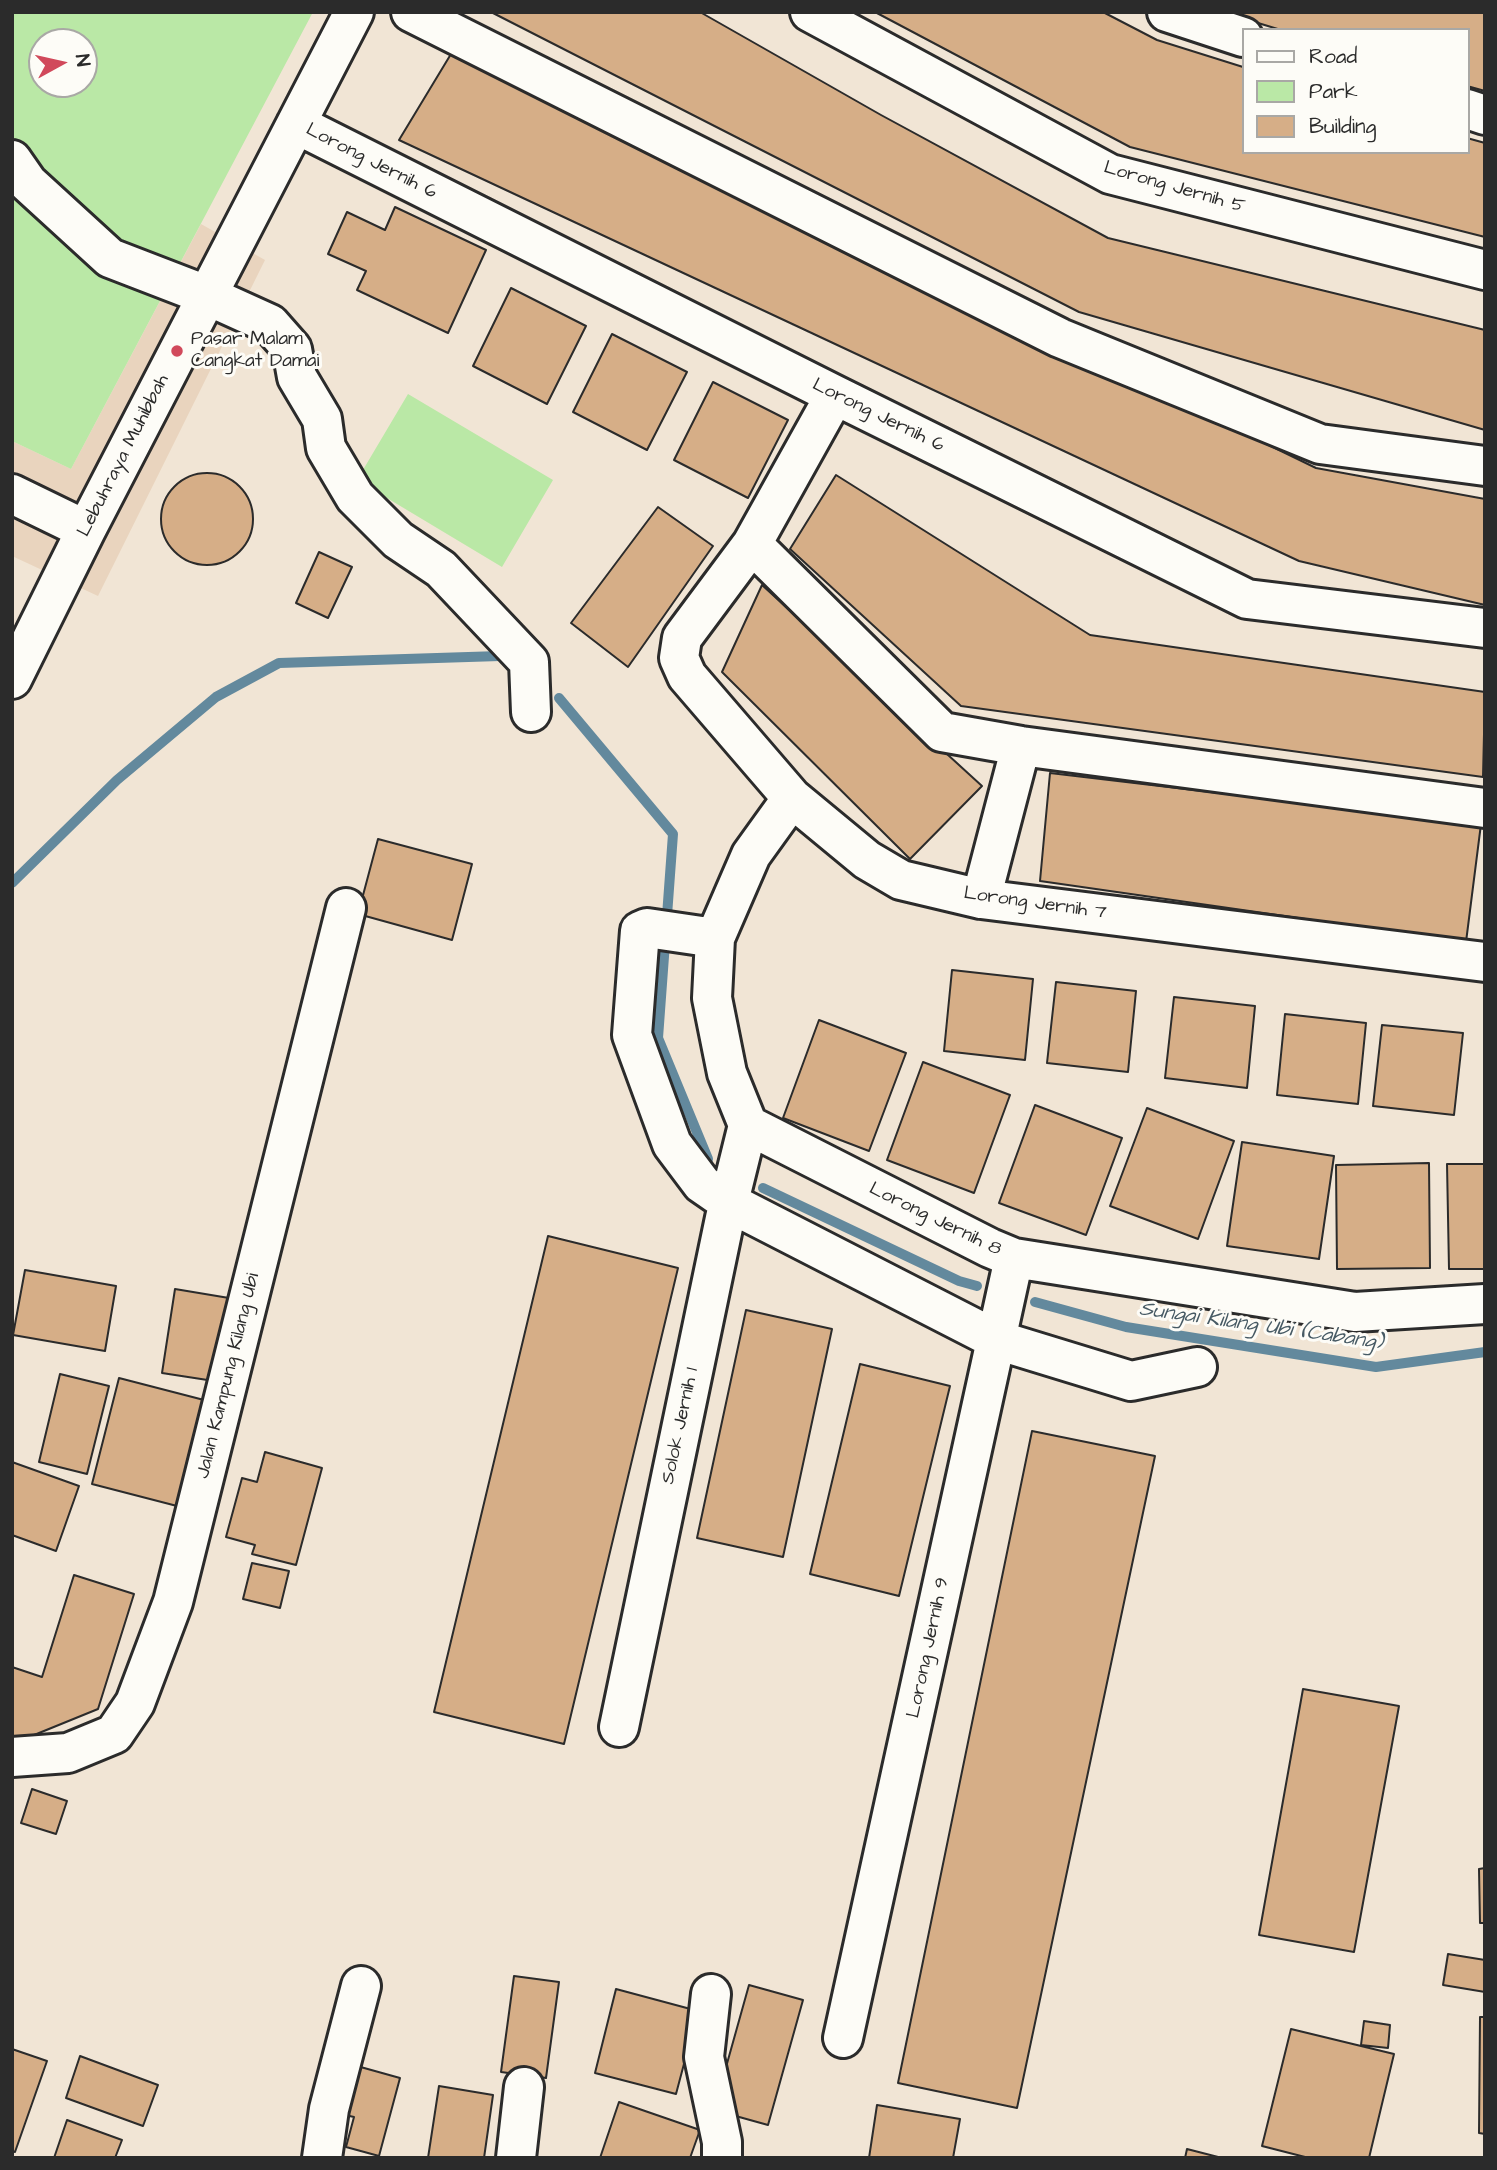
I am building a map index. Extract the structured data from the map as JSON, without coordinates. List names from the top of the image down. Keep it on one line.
{"streets":{"street":["Lorong Jernih 6","Lorong Jernih 5","Lebuhraya Muhibbah","Lorong Jernih 7","Lorong Jernih 8","Jalan Kampung Kilang Ubi","Solok Jernih 1","Lorong Jernih 9"]},"crossings":[["Lorong Jernih 6","Lebuhraya Muhibbah"],["Lorong Jernih 8","Solok Jernih 1"],["Lorong Jernih 8","Lorong Jernih 9"]],"water":["Sungai Kilang Ubi (Cabang)"],"places":["Pasar Malam Cangkat Damai"],"legend":["Road","Park","Building"],"north":"right"}
